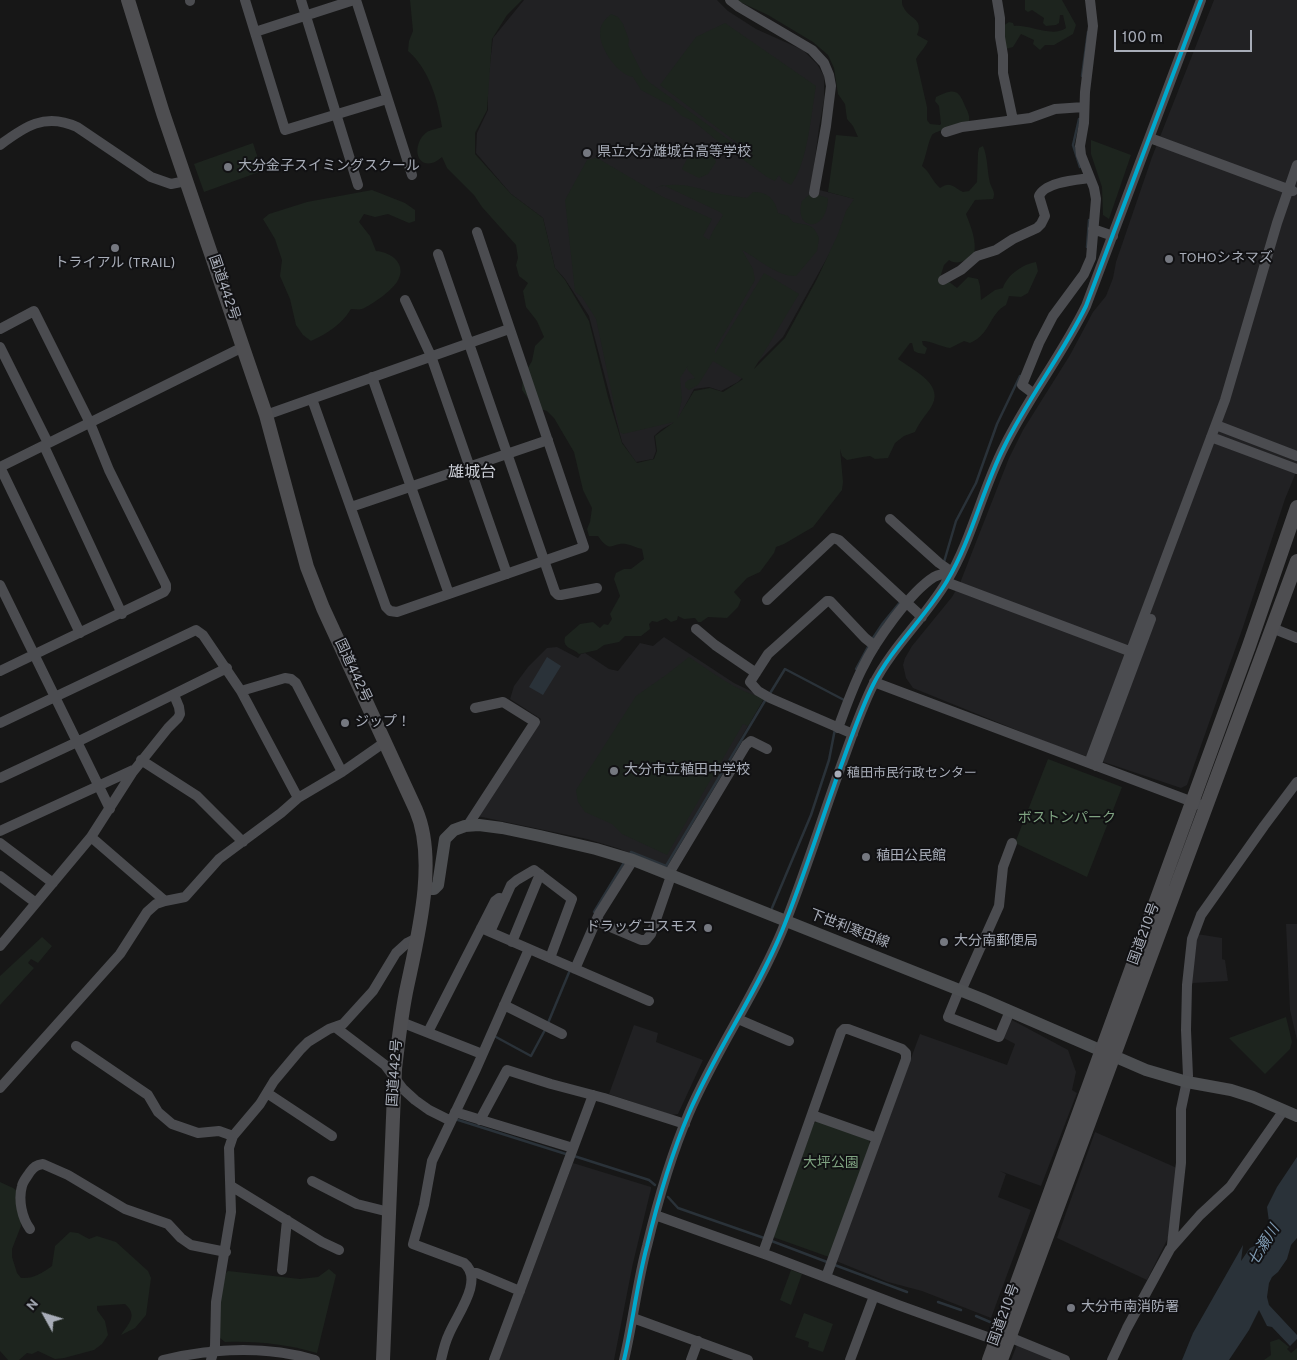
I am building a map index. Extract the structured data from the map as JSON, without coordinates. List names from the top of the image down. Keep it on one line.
{"streets":{"highway":["国道442号","国道210号"],"main road":["下世利寒田線"]},"crossings":[["下世利寒田線","国道210号"]],"districts":["雄城台"],"water":["七瀬川"],"parks":["ボストンパーク","大坪公園"],"places":["県立大分雄城台高等学校","大分金子スイミングスクール","トライアル (TRAIL)","TOHOシネマズ","ジップ！","大分市立稙田中学校","稙田市民行政センター","稙田公民館","ドラッグコスモス","大分南郵便局","大分市南消防署"],"scale_bar":"100 m","north":"top left"}
